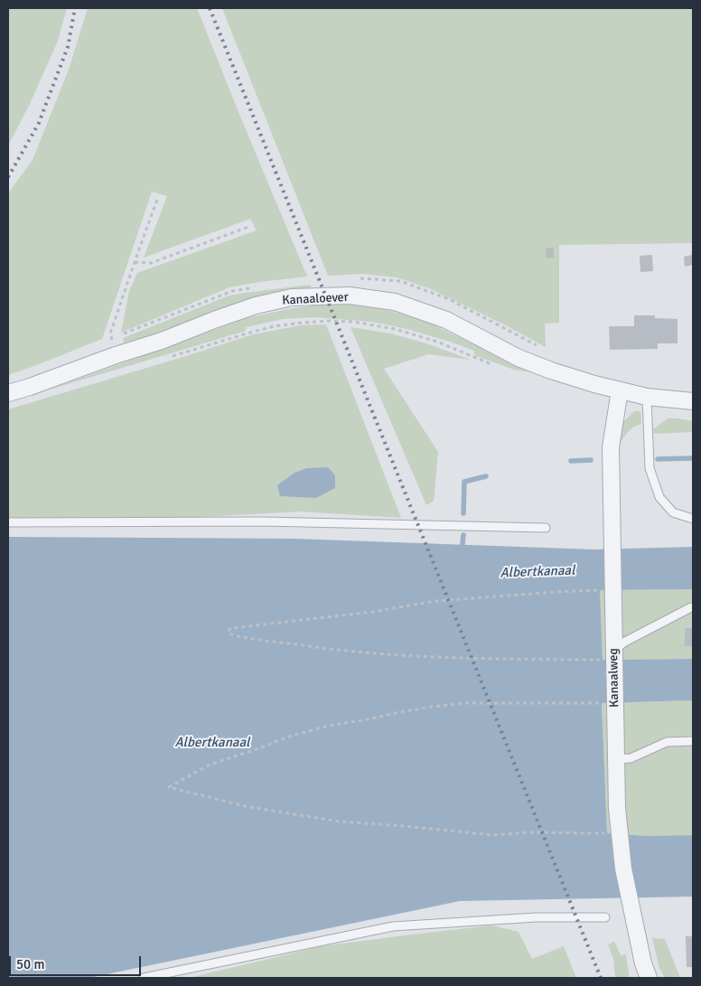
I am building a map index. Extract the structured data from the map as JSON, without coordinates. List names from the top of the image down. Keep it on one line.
{"streets":{"street":["Kanaaloever","Kanaalweg"]},"crossings":[["Kanaaloever","Kanaalweg"]],"water":["Albertkanaal"],"scale_bar":"50 m"}
